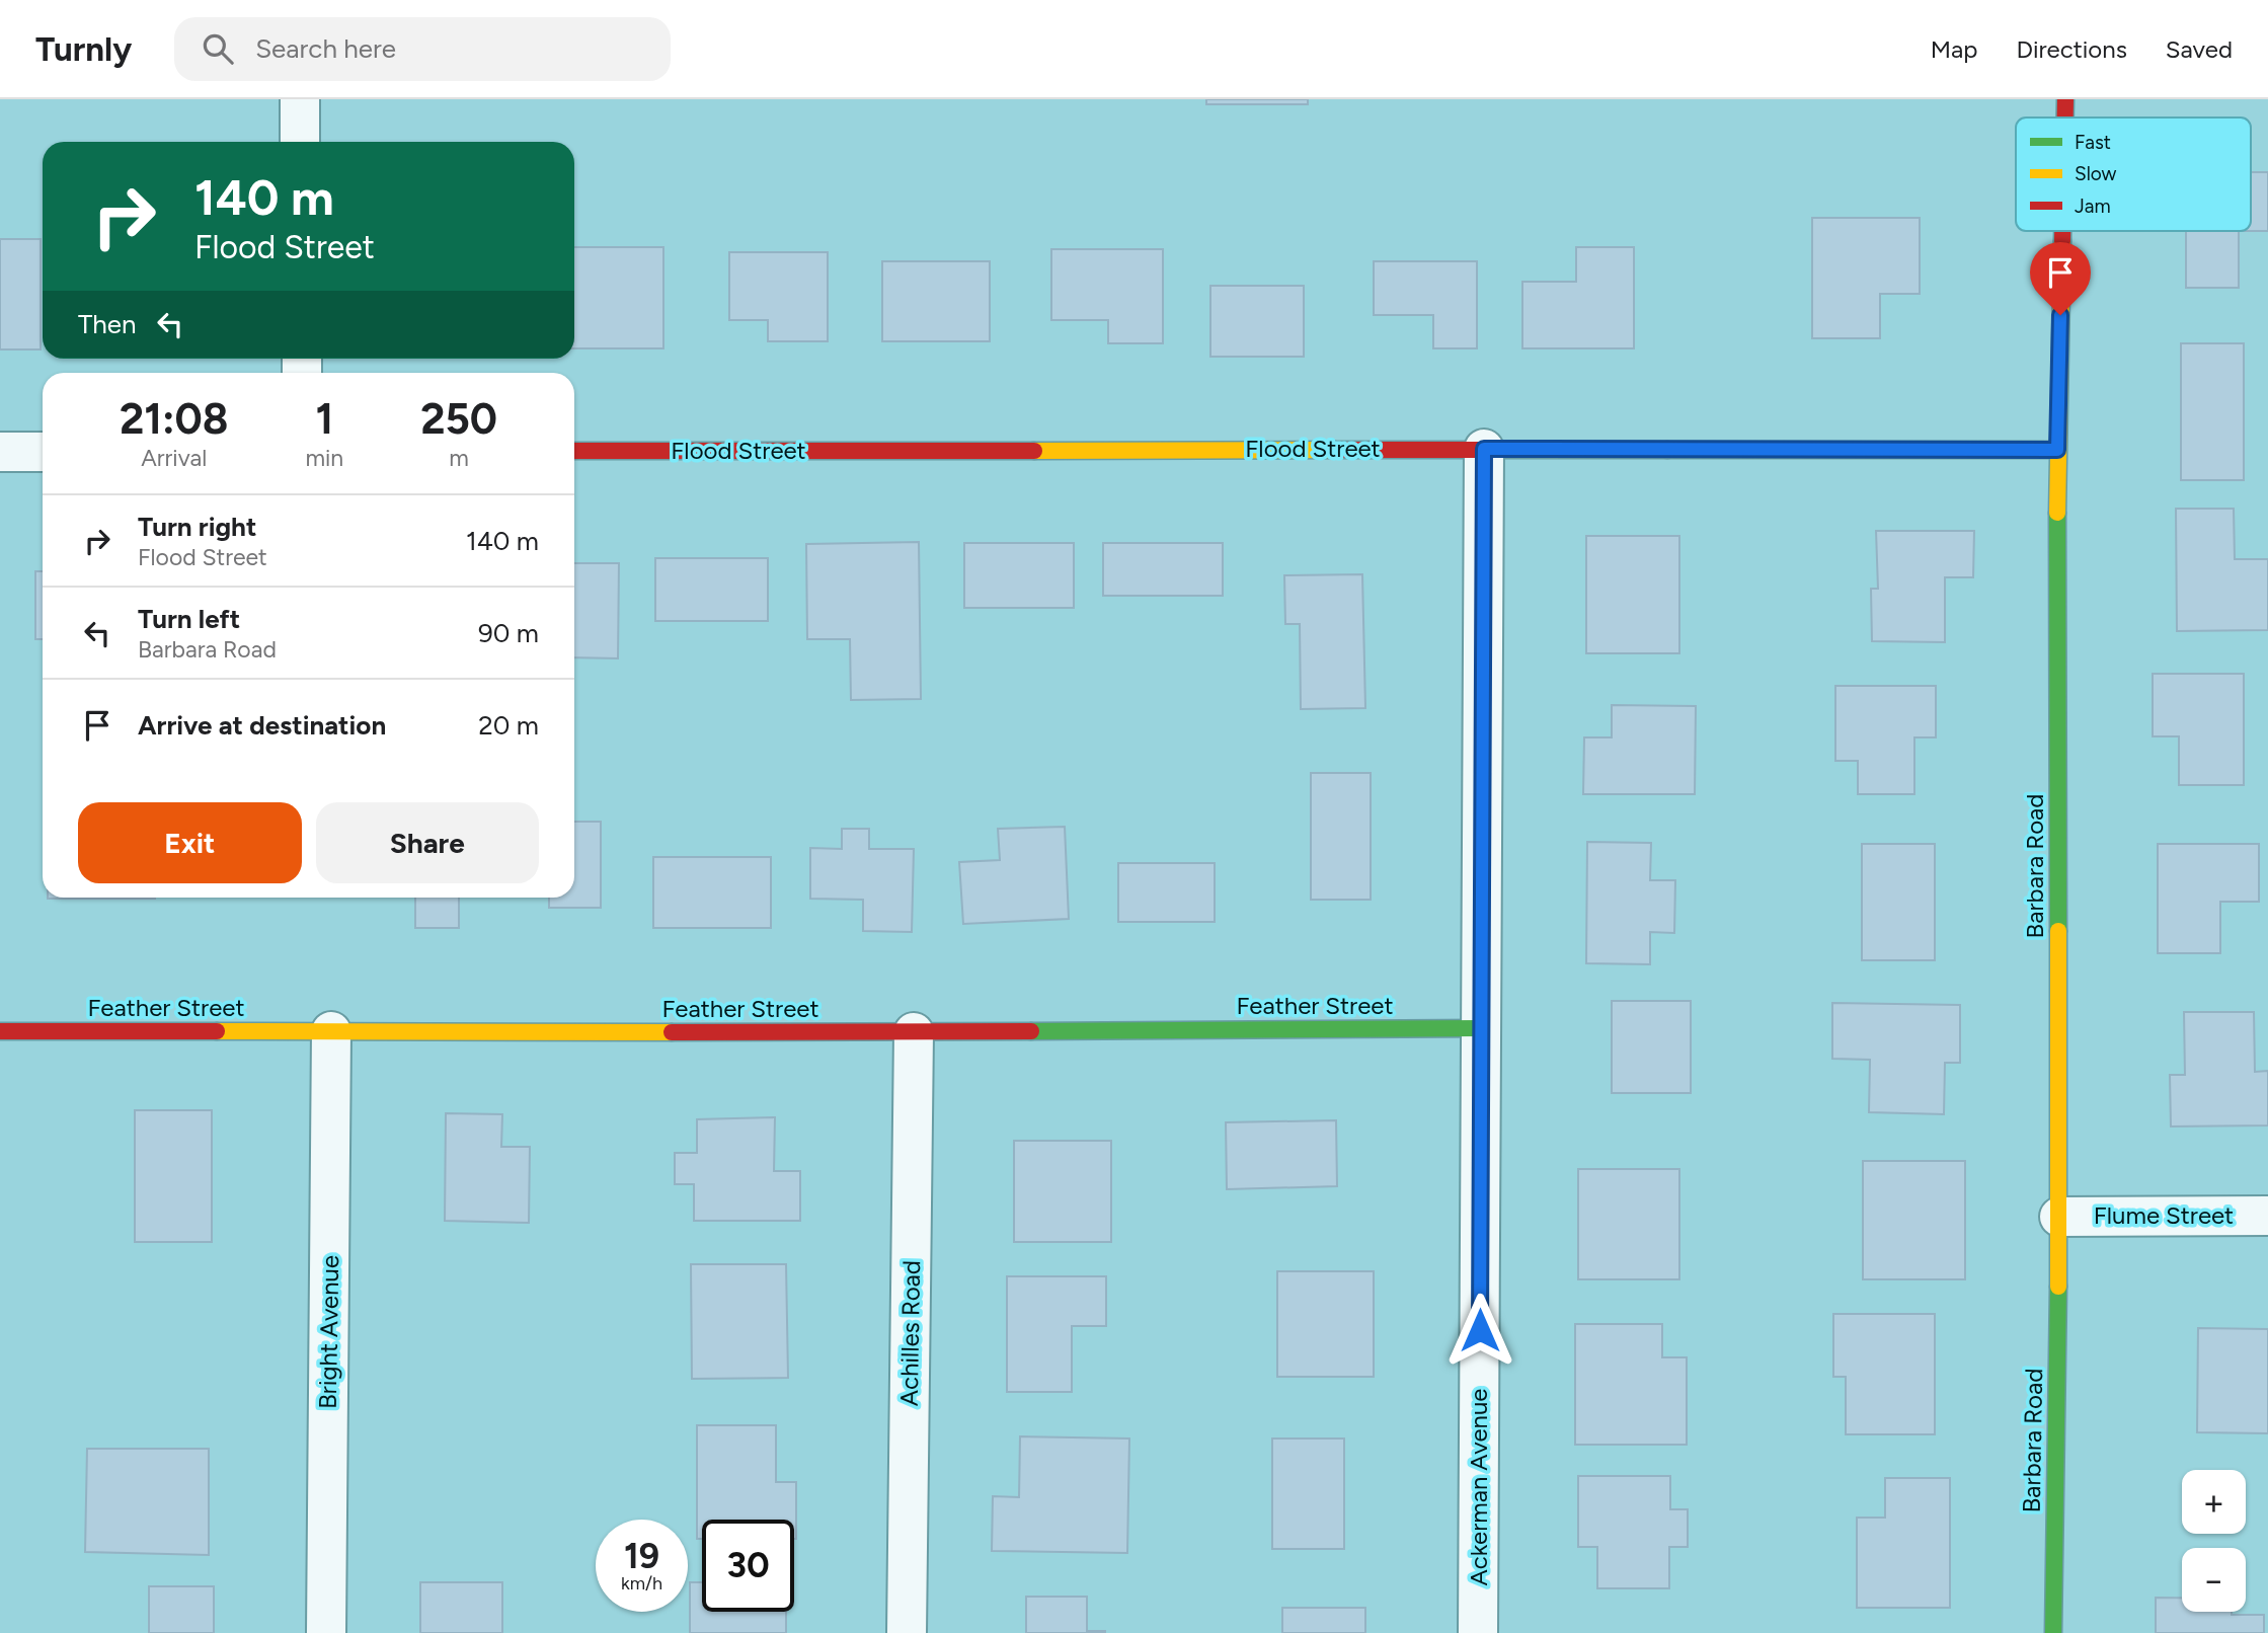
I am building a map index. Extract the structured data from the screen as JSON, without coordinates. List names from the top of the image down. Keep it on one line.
{"streets":{"street":["Flood Street","Barbara Road","Feather Street","Flume Street","Bright Avenue","Achilles Road","Ackerman Avenue"]},"crossings":[["Flood Street","Barbara Road"],["Flood Street","Ackerman Avenue"],["Barbara Road","Flume Street"],["Feather Street","Bright Avenue"],["Feather Street","Achilles Road"],["Feather Street","Ackerman Avenue"]],"legend":["Fast","Slow","Jam"],"page":{"header":"Turnly","search":"Search here","nav":["Map","Directions","Saved"],"turn":["140 m","Flood Street"],"then":"Then","eta":["21:08","Arrival","1","min","250","m"],"list":[{"name":"Turn right","note":"Flood Street","value":"140 m"},{"name":"Turn left","note":"Barbara Road","value":"90 m"},{"name":"Arrive at destination","value":"20 m"}],"buttons":["Exit","Share"],"map_buttons":["+","−"],"speed":"19 km/h","limit":"30"}}
